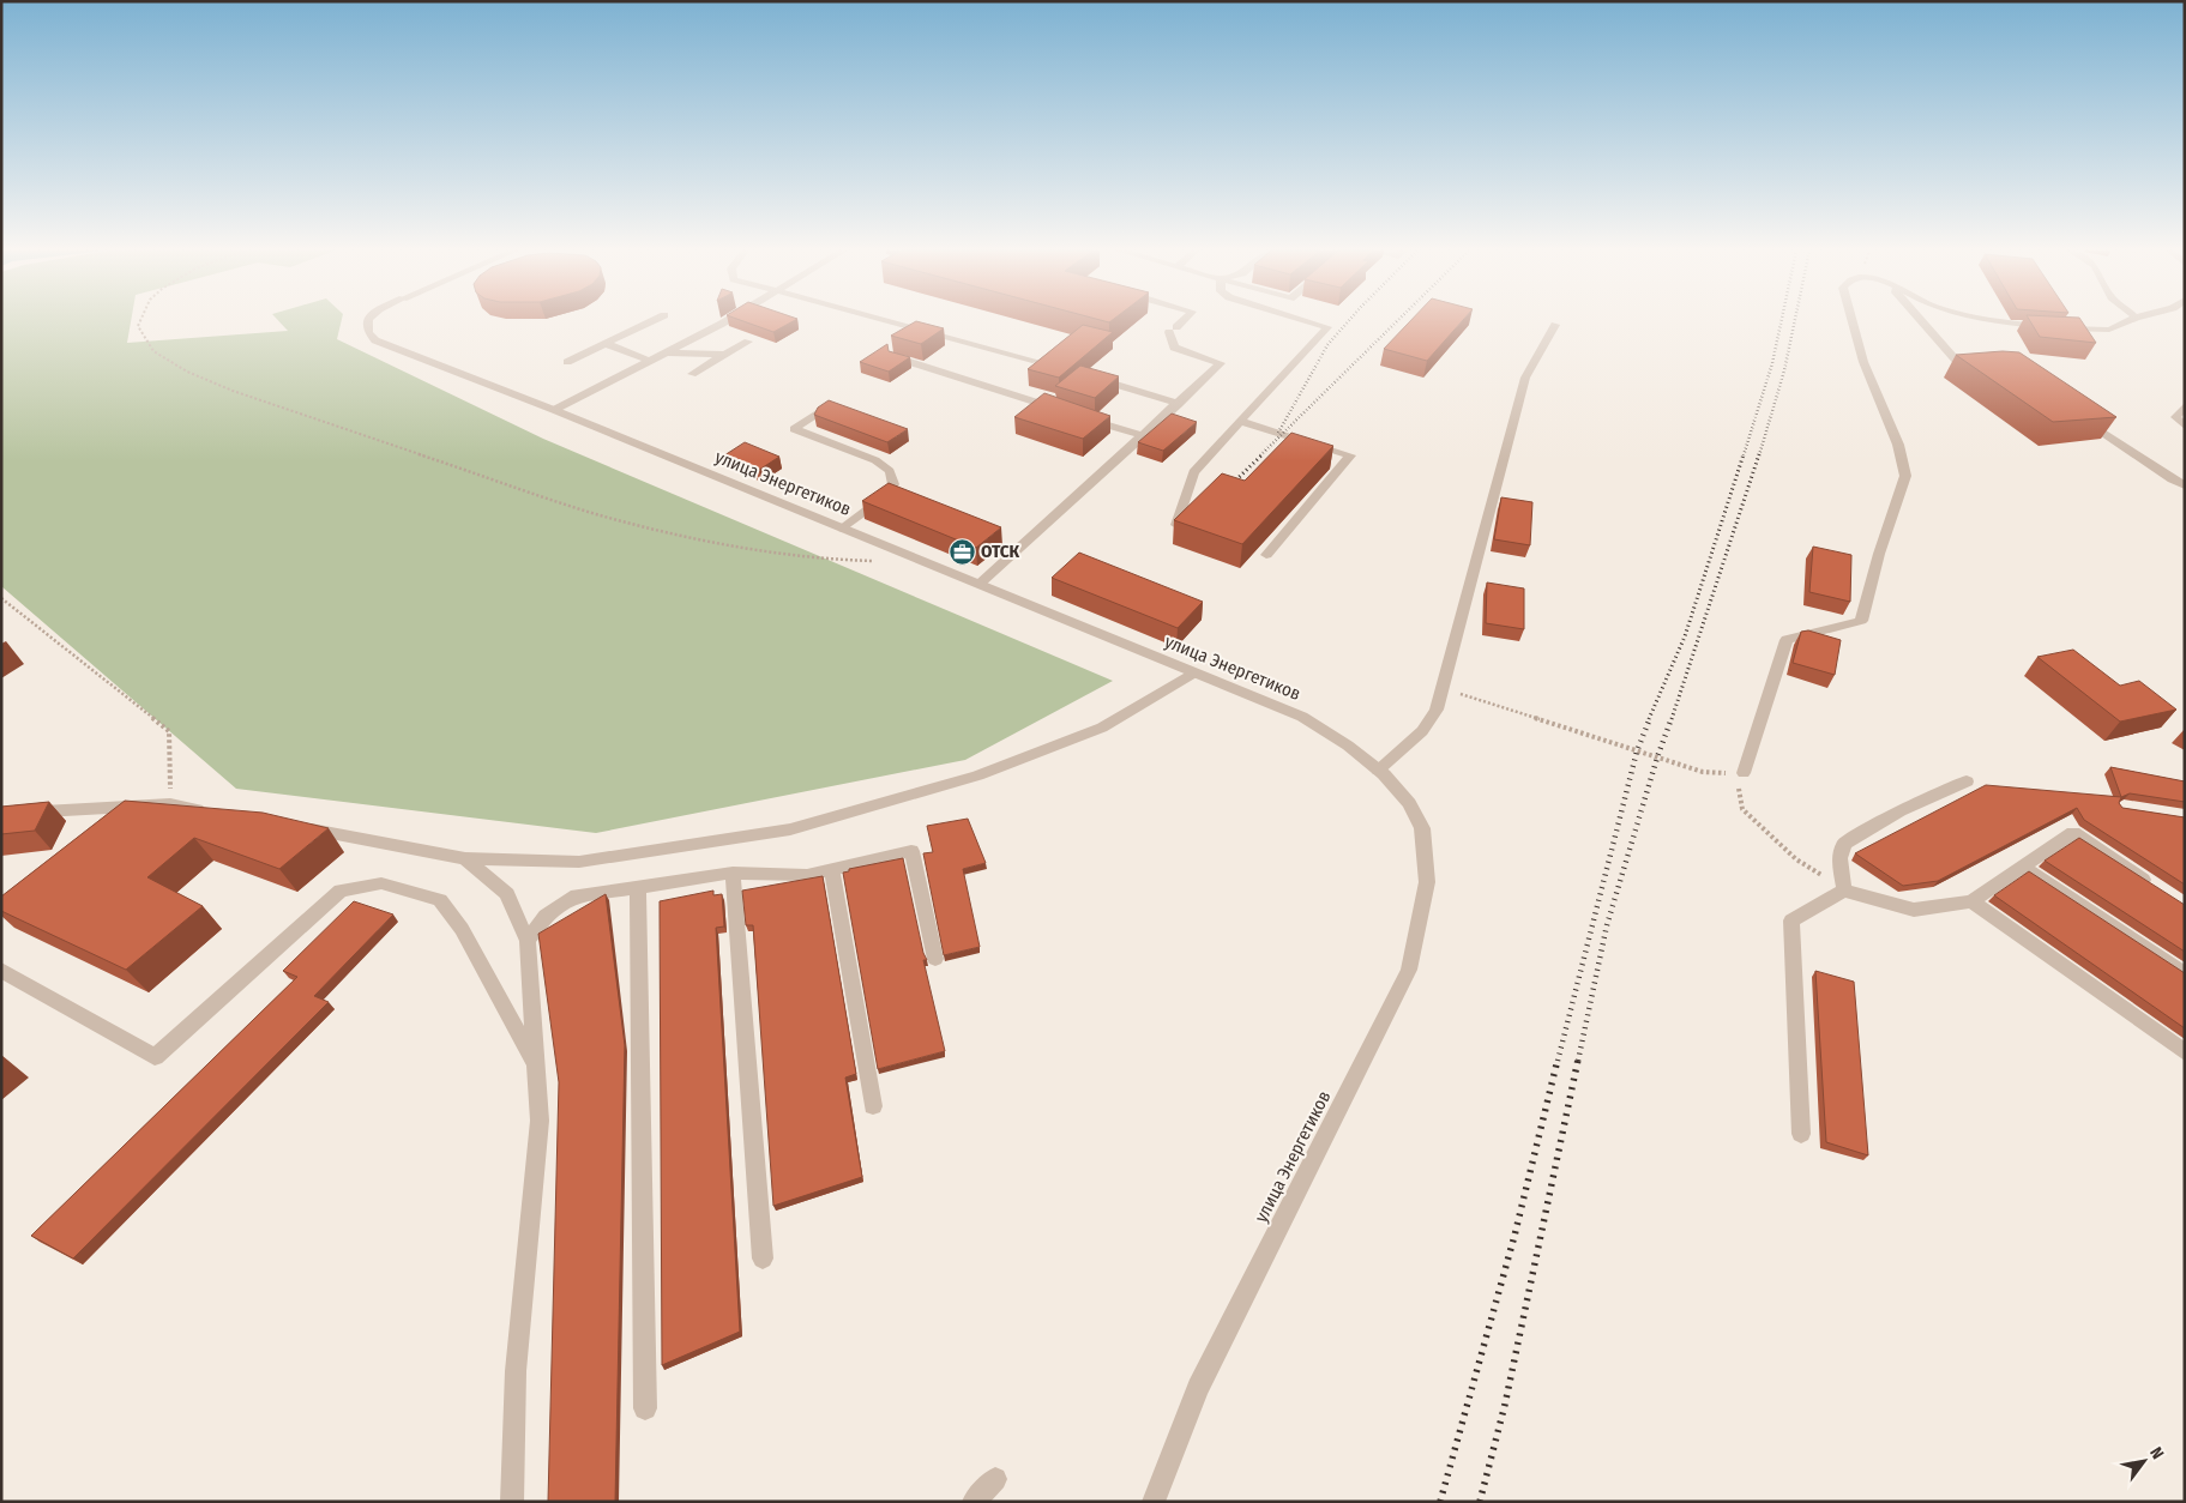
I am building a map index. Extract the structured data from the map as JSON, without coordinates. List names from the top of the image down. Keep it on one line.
{"streets":{"street":["улица Энергетиков"]},"places":{"office":["ОТСК"]},"north":"top right"}
